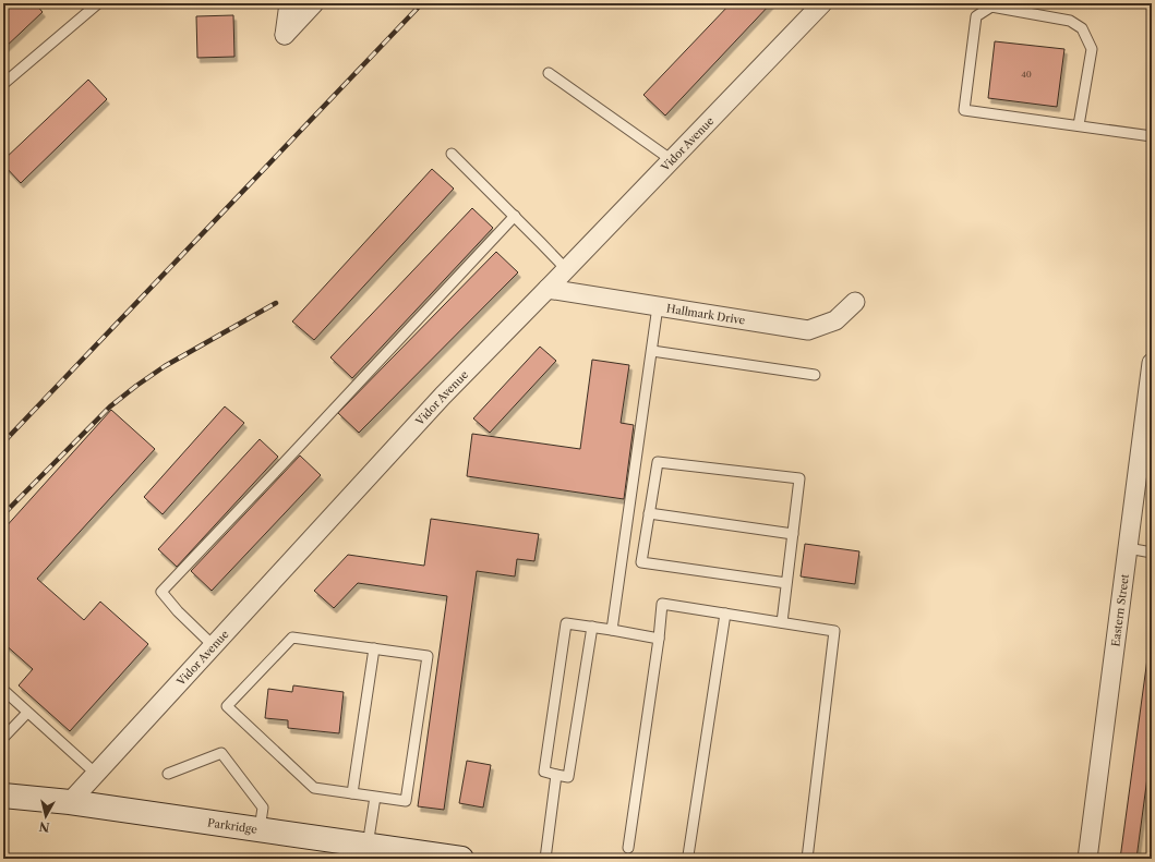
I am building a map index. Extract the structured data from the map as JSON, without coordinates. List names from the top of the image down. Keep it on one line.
{"streets":{"street":["Vidor Avenue","Hallmark Drive","Eastern Street","Parkridge"]},"crossings":[["Vidor Avenue","Hallmark Drive"],["Vidor Avenue","Parkridge"]],"house_numbers":["40"],"north":"bottom"}
